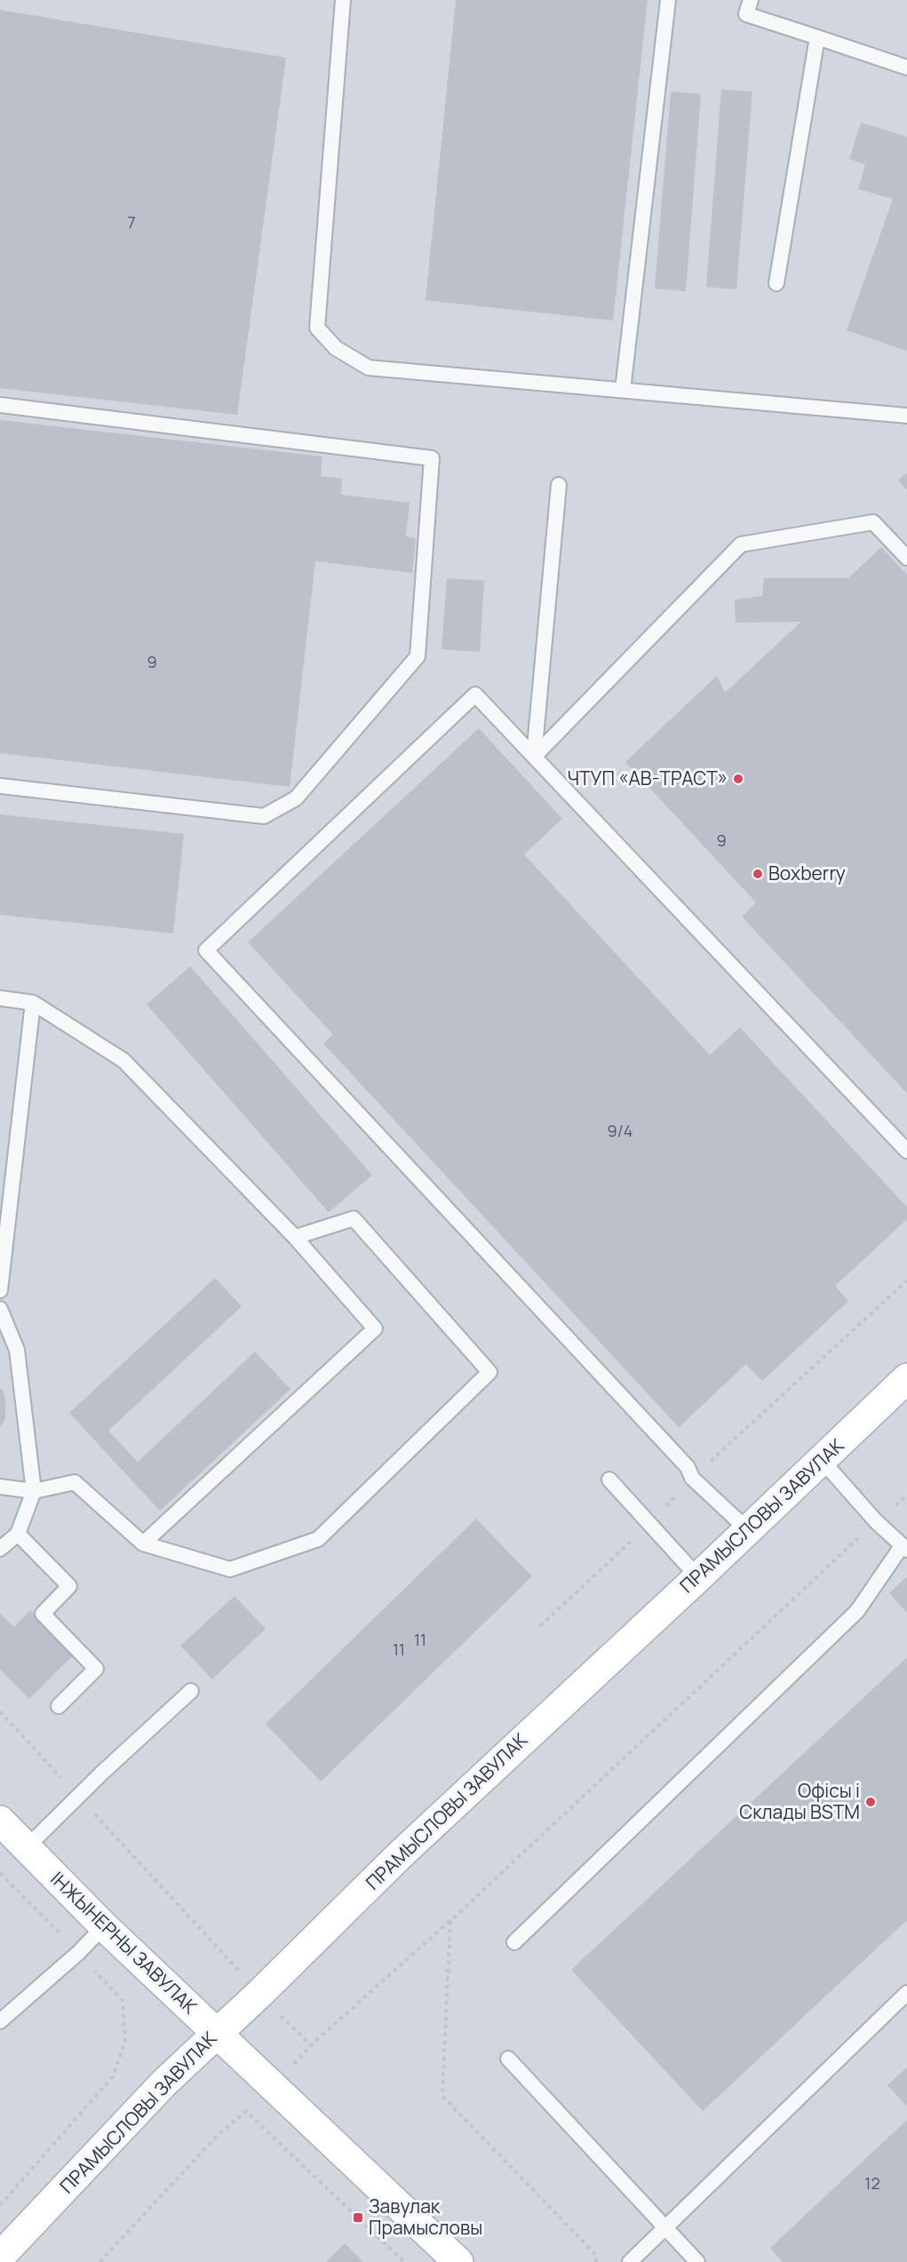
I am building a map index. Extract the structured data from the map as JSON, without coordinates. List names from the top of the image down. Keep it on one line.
{"streets":{"street":["ПРАМЫСЛОВЫ ЗАВУЛАК","ІНЖЫНЕРНЫ ЗАВУЛАК"]},"crossings":[["ПРАМЫСЛОВЫ ЗАВУЛАК","ІНЖЫНЕРНЫ ЗАВУЛАК"]],"places":{"other":["ЧТУП «АВ-ТРАСТ»","Boxberry","Офісы і Склады BSTM"],"transit":["Завулак Прамысловы"]},"house_numbers":["7","9","9","9/4","11","11","12"]}
